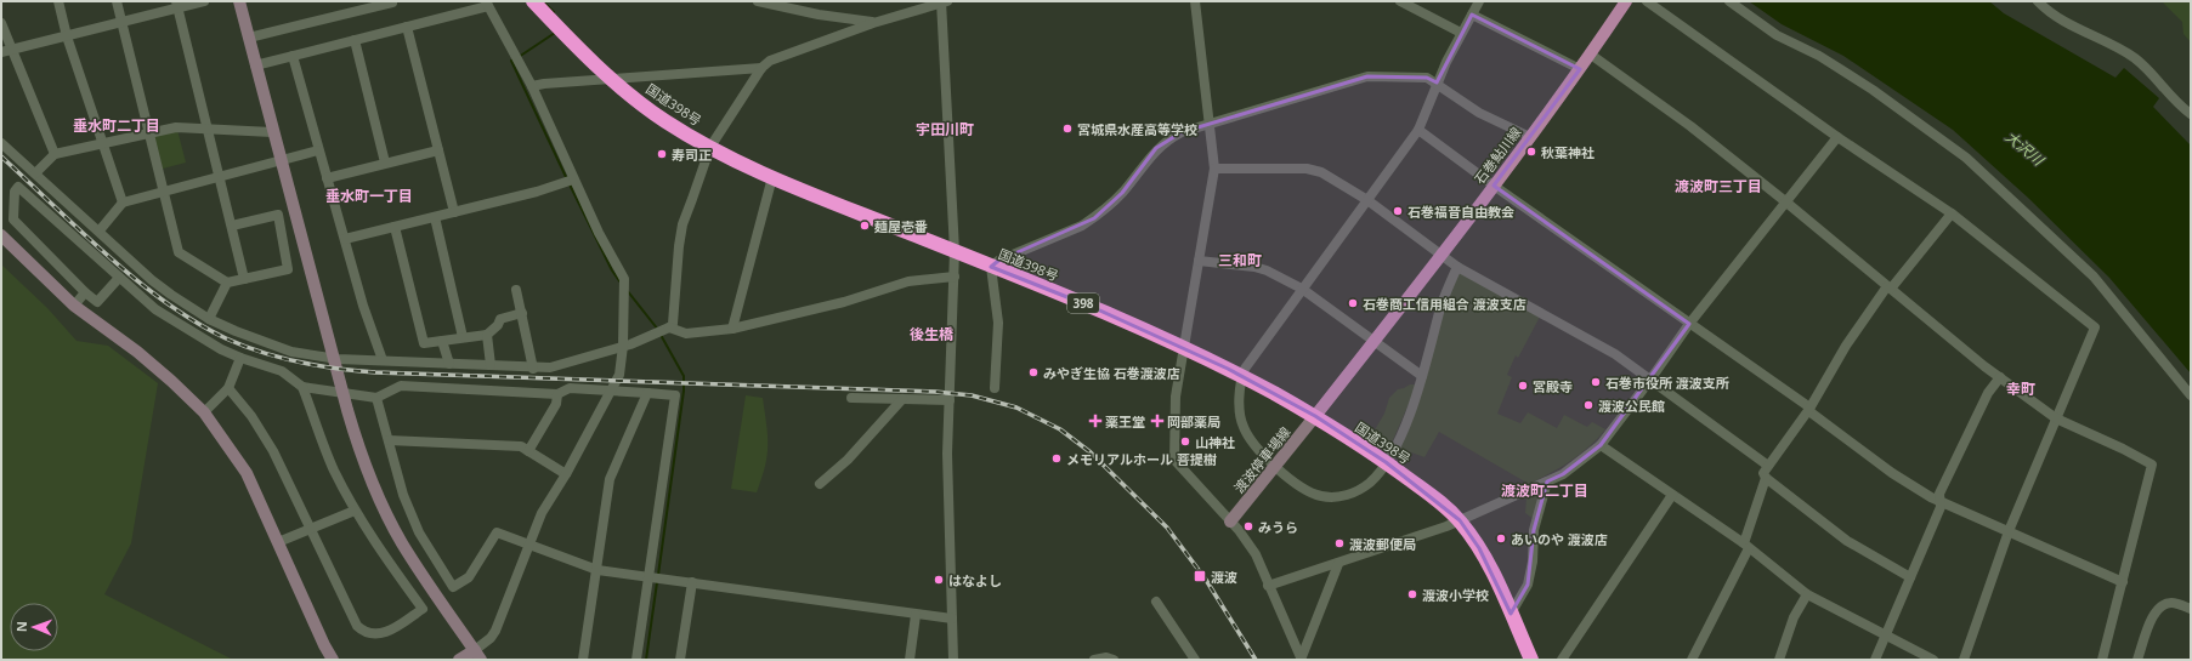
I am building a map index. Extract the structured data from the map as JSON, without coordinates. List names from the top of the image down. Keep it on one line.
{"streets":{"highway":["国道398号","398"],"main road":["石巻鮎川線"],"street":["渡波停車場線"]},"crossings":[["国道398号","石巻鮎川線"],["国道398号","渡波停車場線"],["石巻鮎川線","渡波停車場線"]],"districts":["垂水町二丁目","宇田川町","渡波町三丁目","垂水町一丁目","三和町","後生橋","幸町","渡波町二丁目"],"water":["大沢川"],"places":{"other":["宮城県水産高等学校","秋葉神社","寿司正","石巻福音自由教会","麺屋壱番","石巻商工信用組合 渡波支店","みやぎ生協 石巻渡波店","石巻市役所 渡波支所","宮殿寺","渡波公民館","山神社","メモリアルホール 菩提樹","みうら","あいのや 渡波店","渡波郵便局","はなよし","渡波小学校"],"health":["薬王堂","岡部薬局"],"transit":["渡波"]},"north":"left"}
